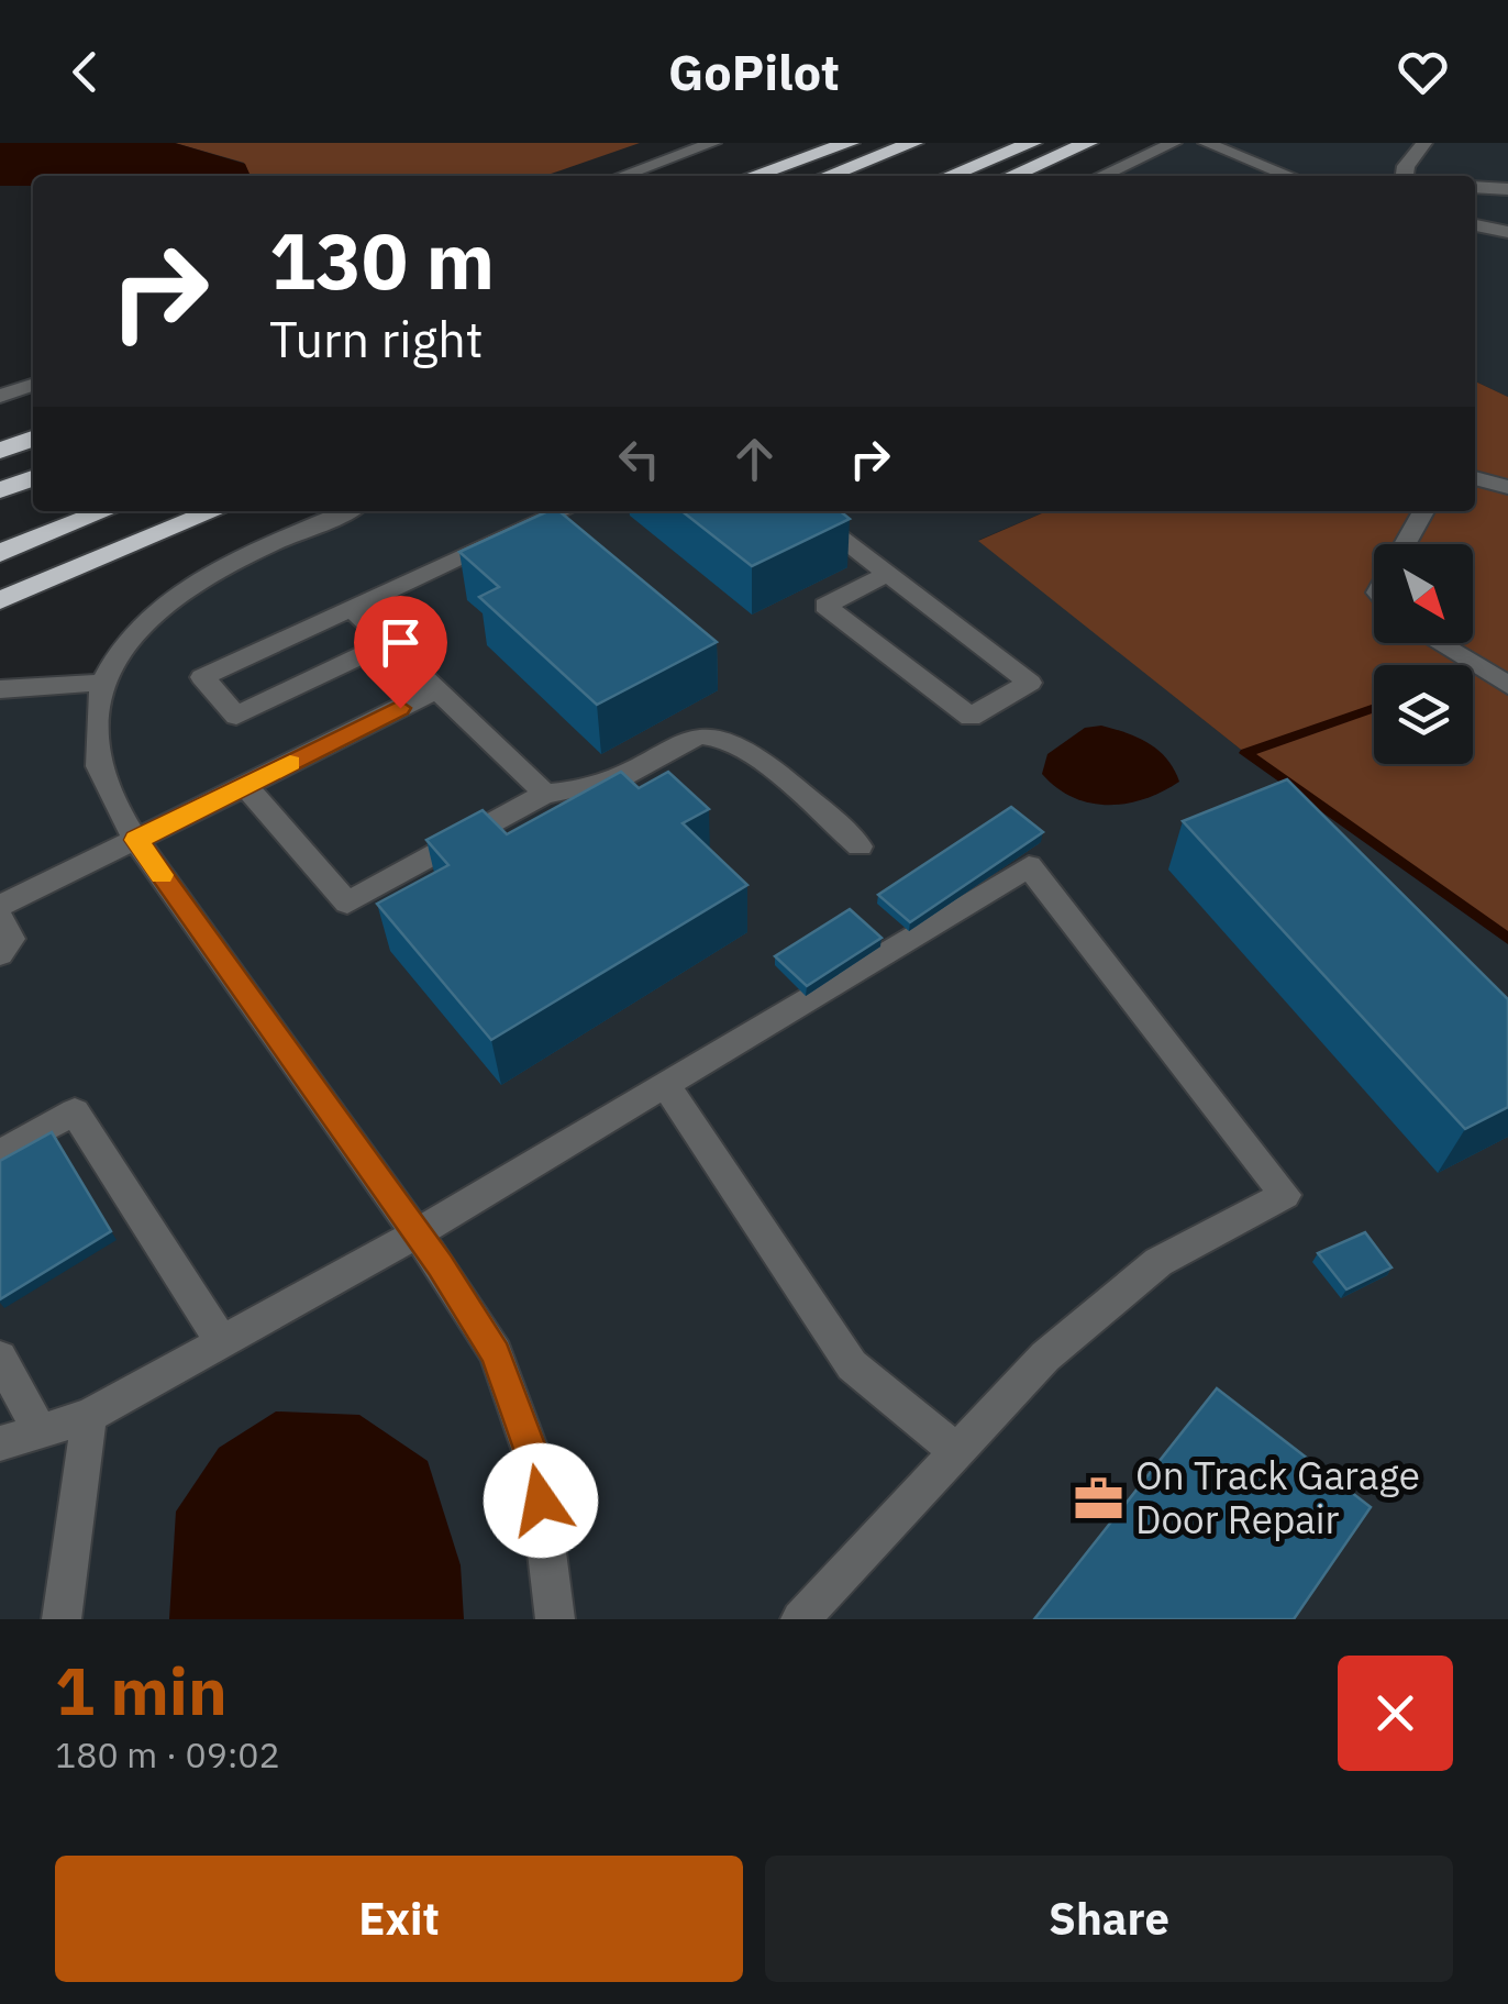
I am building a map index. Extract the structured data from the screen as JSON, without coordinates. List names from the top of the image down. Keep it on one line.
{"places":{"office":["On Track Garage Door Repair"]},"north":"bottom right","page":{"header":"GoPilot","turn":["130 m","Turn right"],"heading":["1 min","180 m · 09:02"],"buttons":["Exit","Share"]}}
